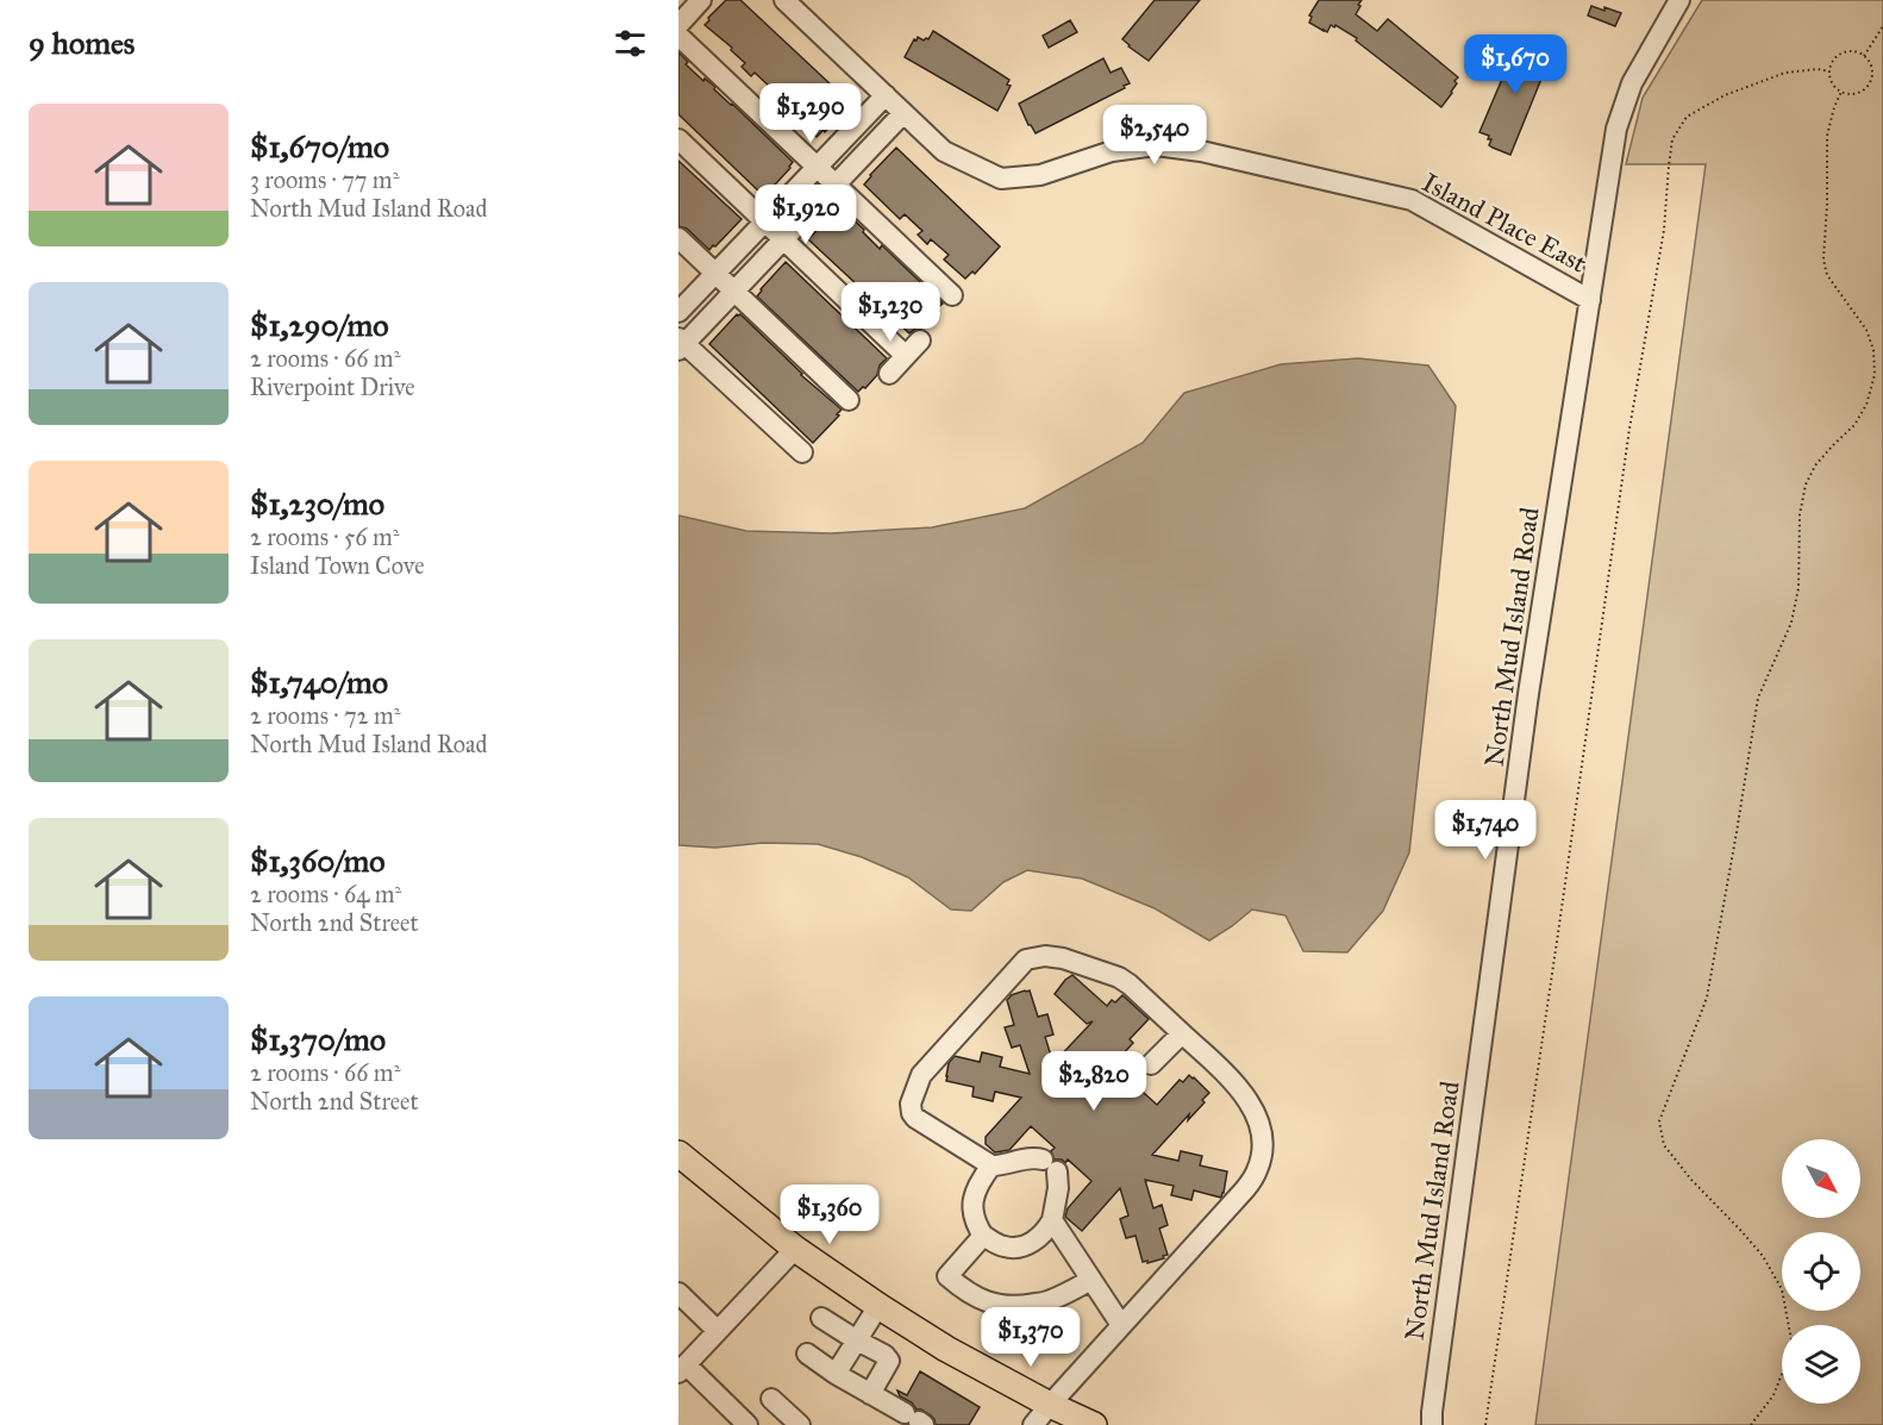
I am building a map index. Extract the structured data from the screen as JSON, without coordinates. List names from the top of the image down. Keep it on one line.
{"streets":{"street":["Island Place East","North Mud Island Road"]},"crossings":[["Island Place East","North Mud Island Road"]],"north":"bottom right","page":{"heading":"9 homes","price":["$1,670","$1,290","$2,540","$1,920","$1,230","$1,740","$2,820","$1,360","$1,370"],"list":[{"name":"$1,670/mo","note":"3 rooms · 77 m² · North Mud Island Road"},{"name":"$1,290/mo","note":"2 rooms · 66 m² · Riverpoint Drive"},{"name":"$1,230/mo","note":"2 rooms · 56 m² · Island Town Cove"},{"name":"$1,740/mo","note":"2 rooms · 72 m² · North Mud Island Road"},{"name":"$1,360/mo","note":"2 rooms · 64 m² · North 2nd Street"},{"name":"$1,370/mo","note":"2 rooms · 66 m² · North 2nd Street"}]}}
